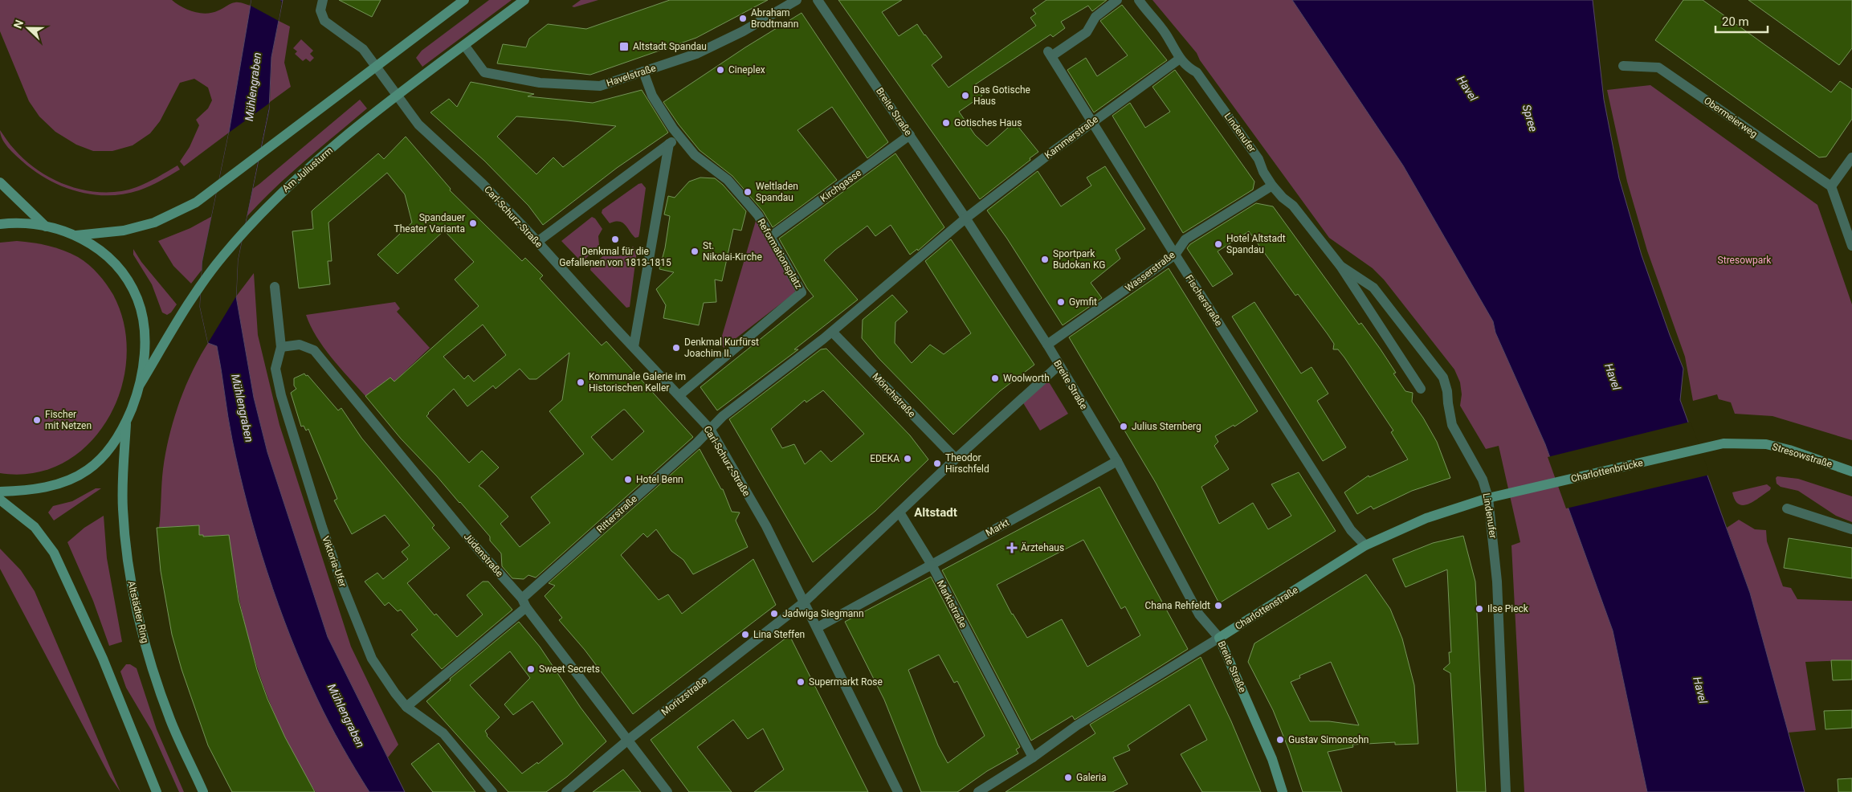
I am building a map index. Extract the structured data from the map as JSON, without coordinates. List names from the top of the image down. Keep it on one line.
{"streets":{"main road":["Breite Straße","Am Juliusturm","Stresowstraße","Charlottenbrücke","Charlottenstraße","Altstädter Ring"],"street":["Havelstraße","Obermeierweg","Lindenufer","Kammerstraße","Kirchgasse","Carl-Schurz-Straße","Reformationsplatz","Wasserstraße","Fischerstraße","Mönchstraße","Ritterstraße","Markt","Jüdenstraße","Viktoria-Ufer","Marktstraße","Moritzstraße"]},"crossings":[["Havelstraße","Am Juliusturm"],["Havelstraße","Reformationsplatz"],["Breite Straße","Kammerstraße"],["Breite Straße","Kirchgasse"],["Breite Straße","Wasserstraße"],["Breite Straße","Markt"],["Breite Straße","Charlottenstraße"],["Lindenufer","Kammerstraße"],["Lindenufer","Wasserstraße"],["Lindenufer","Charlottenstraße"],["Kammerstraße","Fischerstraße"],["Am Juliusturm","Carl-Schurz-Straße"],["Kirchgasse","Reformationsplatz"],["Carl-Schurz-Straße","Reformationsplatz"],["Carl-Schurz-Straße","Ritterstraße"],["Carl-Schurz-Straße","Moritzstraße"],["Wasserstraße","Fischerstraße"],["Fischerstraße","Charlottenstraße"],["Stresowstraße","Charlottenbrücke"],["Charlottenbrücke","Charlottenstraße"],["Ritterstraße","Jüdenstraße"],["Ritterstraße","Viktoria-Ufer"],["Markt","Marktstraße"],["Jüdenstraße","Viktoria-Ufer"],["Jüdenstraße","Moritzstraße"],["Marktstraße","Charlottenstraße"]],"districts":["Altstadt"],"water":["Mühlengraben","Havel","Spree"],"parks":["Stresowpark"],"places":{"other":["Abraham Brodtmann","Cineplex","Das Gotische Haus","Gotisches Haus","Weltladen Spandau","Spandauer Theater Varianta","Denkmal für die Gefallenen von 1813-1815","Hotel Altstadt Spandau","St. Nikolai-Kirche","Sportpark Budokan KG","Gymfit","Denkmal Kurfürst Joachim II.","Woolworth","Kommunale Galerie im Historischen Keller","Fischer mit Netzen","Julius Sternberg","EDEKA","Theodor Hirschfeld","Hotel Benn","Chana Rehfeldt","Ilse Pieck","Jadwiga Siegmann","Lina Steffen","Sweet Secrets","Supermarkt Rose","Gustav Simonsohn","Galeria"],"transit":["Altstadt Spandau"],"health":["Ärztehaus"]},"scale_bar":"20 m","north":"left"}
